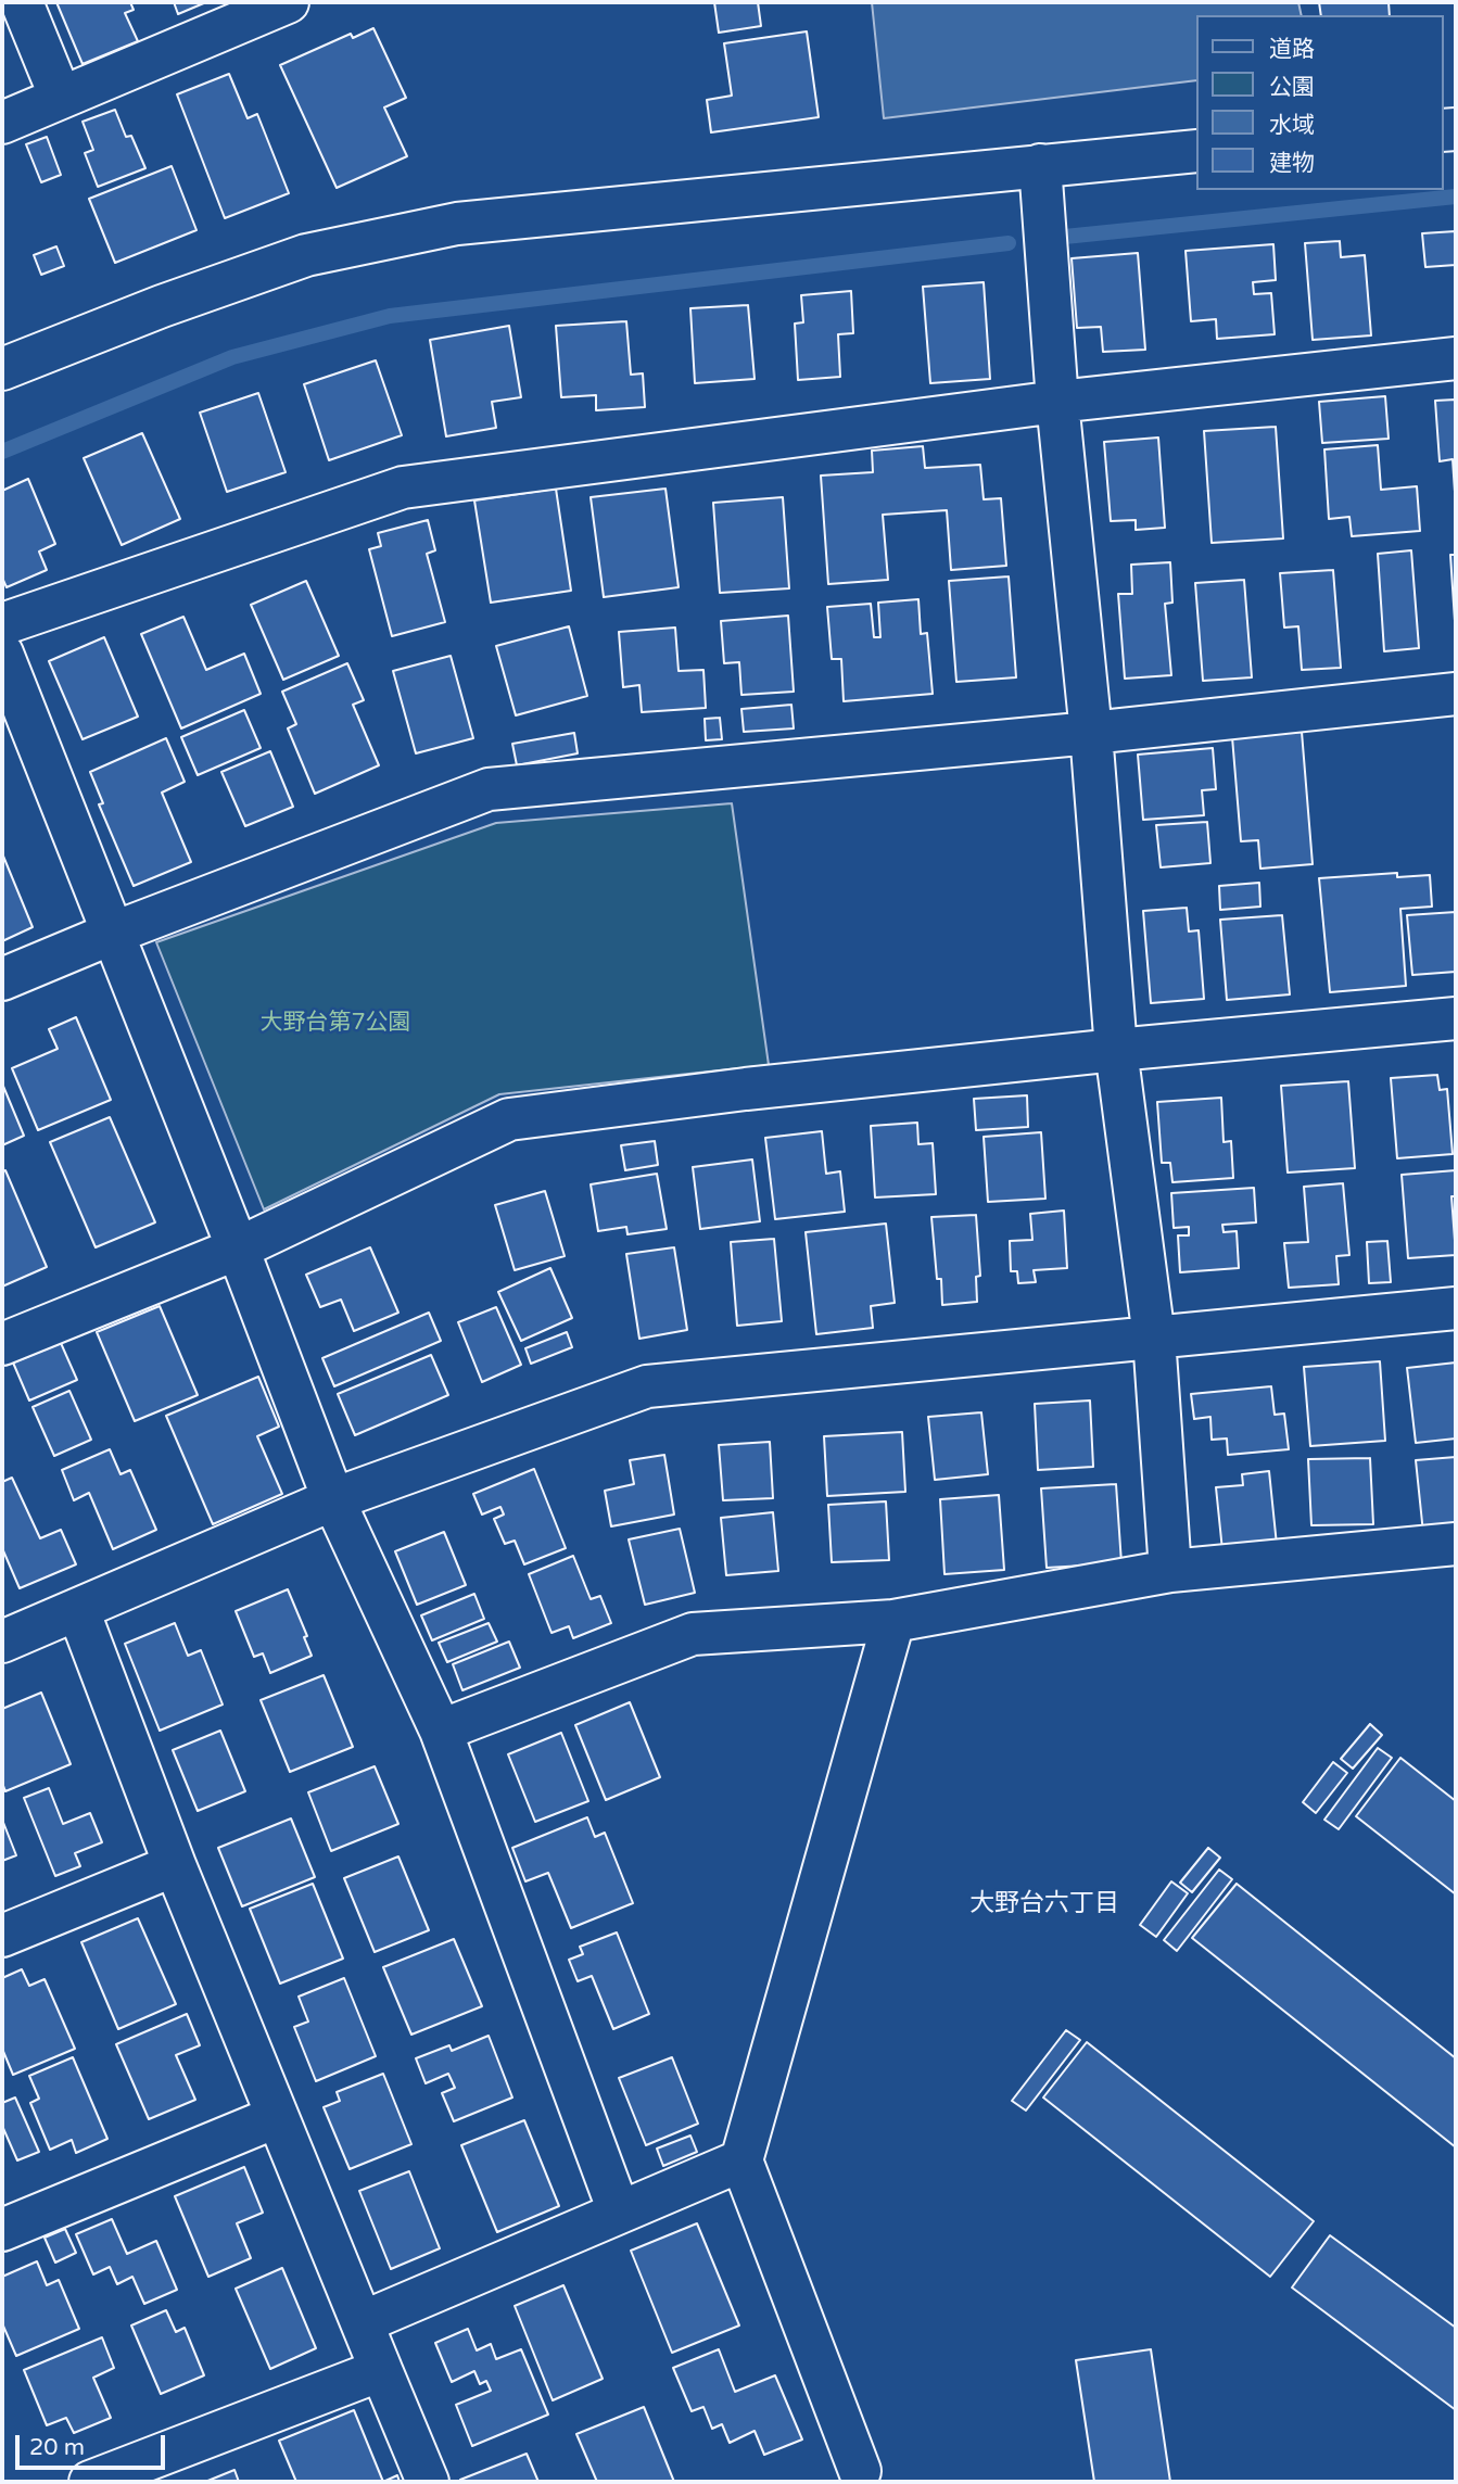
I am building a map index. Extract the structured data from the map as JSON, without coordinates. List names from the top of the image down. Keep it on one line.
{"districts":["大野台六丁目"],"parks":["大野台第7公園"],"legend":["道路","公園","水域","建物"],"scale_bar":"20 m"}
